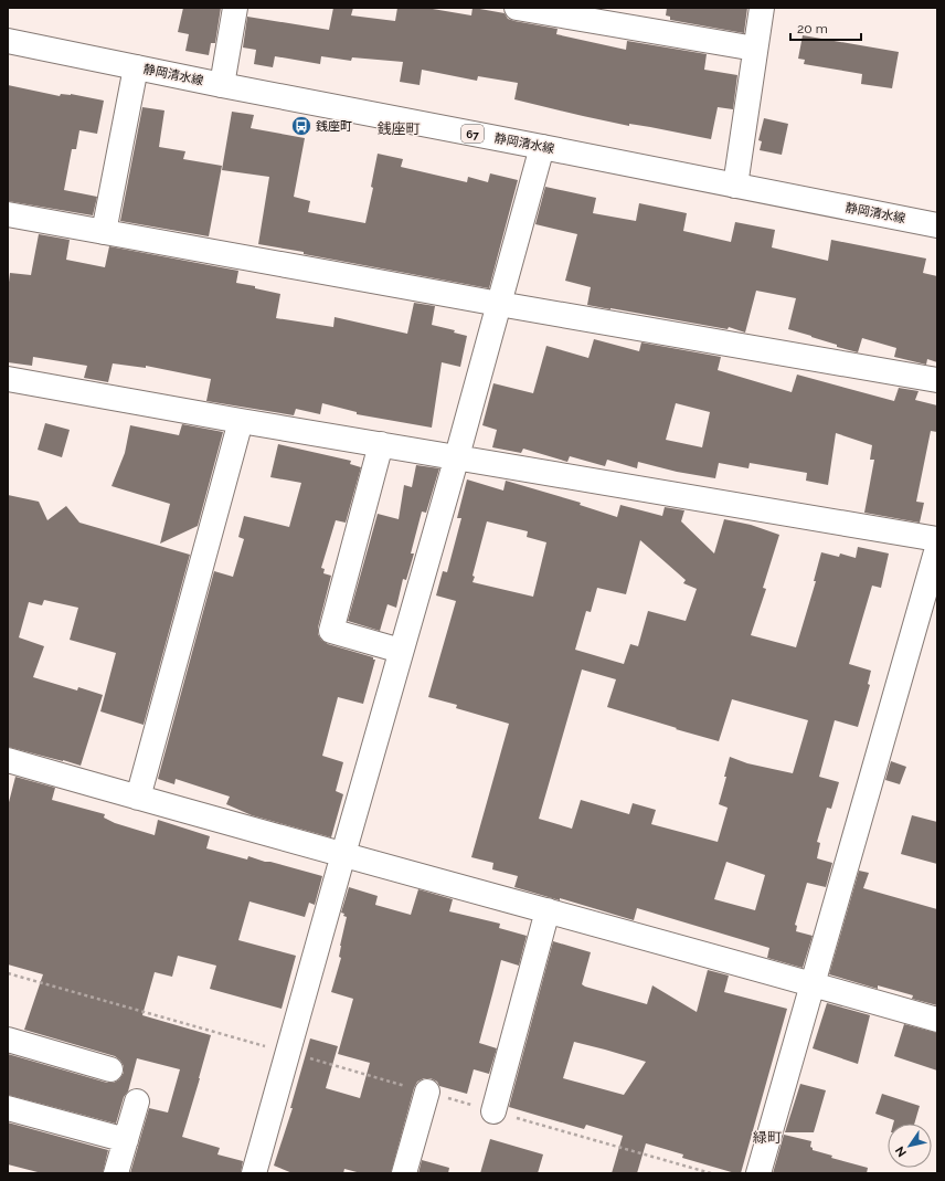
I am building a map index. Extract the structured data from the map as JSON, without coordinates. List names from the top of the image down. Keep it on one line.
{"streets":{"street":["静岡清水線","67"]},"districts":["銭座町","緑町"],"places":{"bus stop":["銭座町"]},"scale_bar":"20 m","north":"bottom left"}
